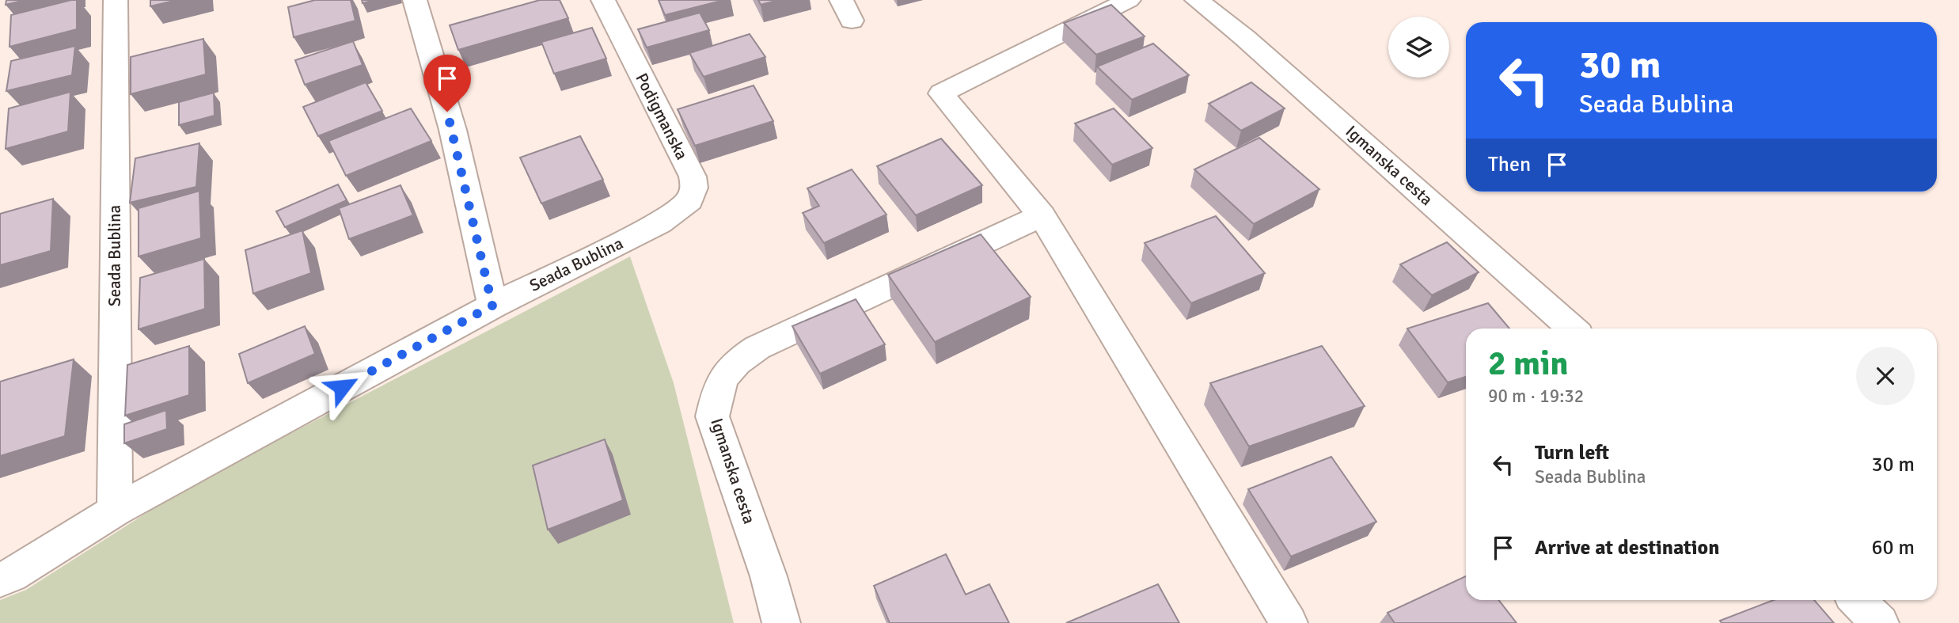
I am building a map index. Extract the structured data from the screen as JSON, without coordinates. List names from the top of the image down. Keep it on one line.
{"streets":{"street":["Podigmanska","Igmanska cesta","Seada Bublina"]},"crossings":[["Podigmanska","Seada Bublina"]],"page":{"turn":["30 m","Seada Bublina"],"then":"Then","heading":["2 min","90 m · 19:32"],"list":[{"name":"Turn left","note":"Seada Bublina","value":"30 m"},{"name":"Arrive at destination","value":"60 m"}]}}
